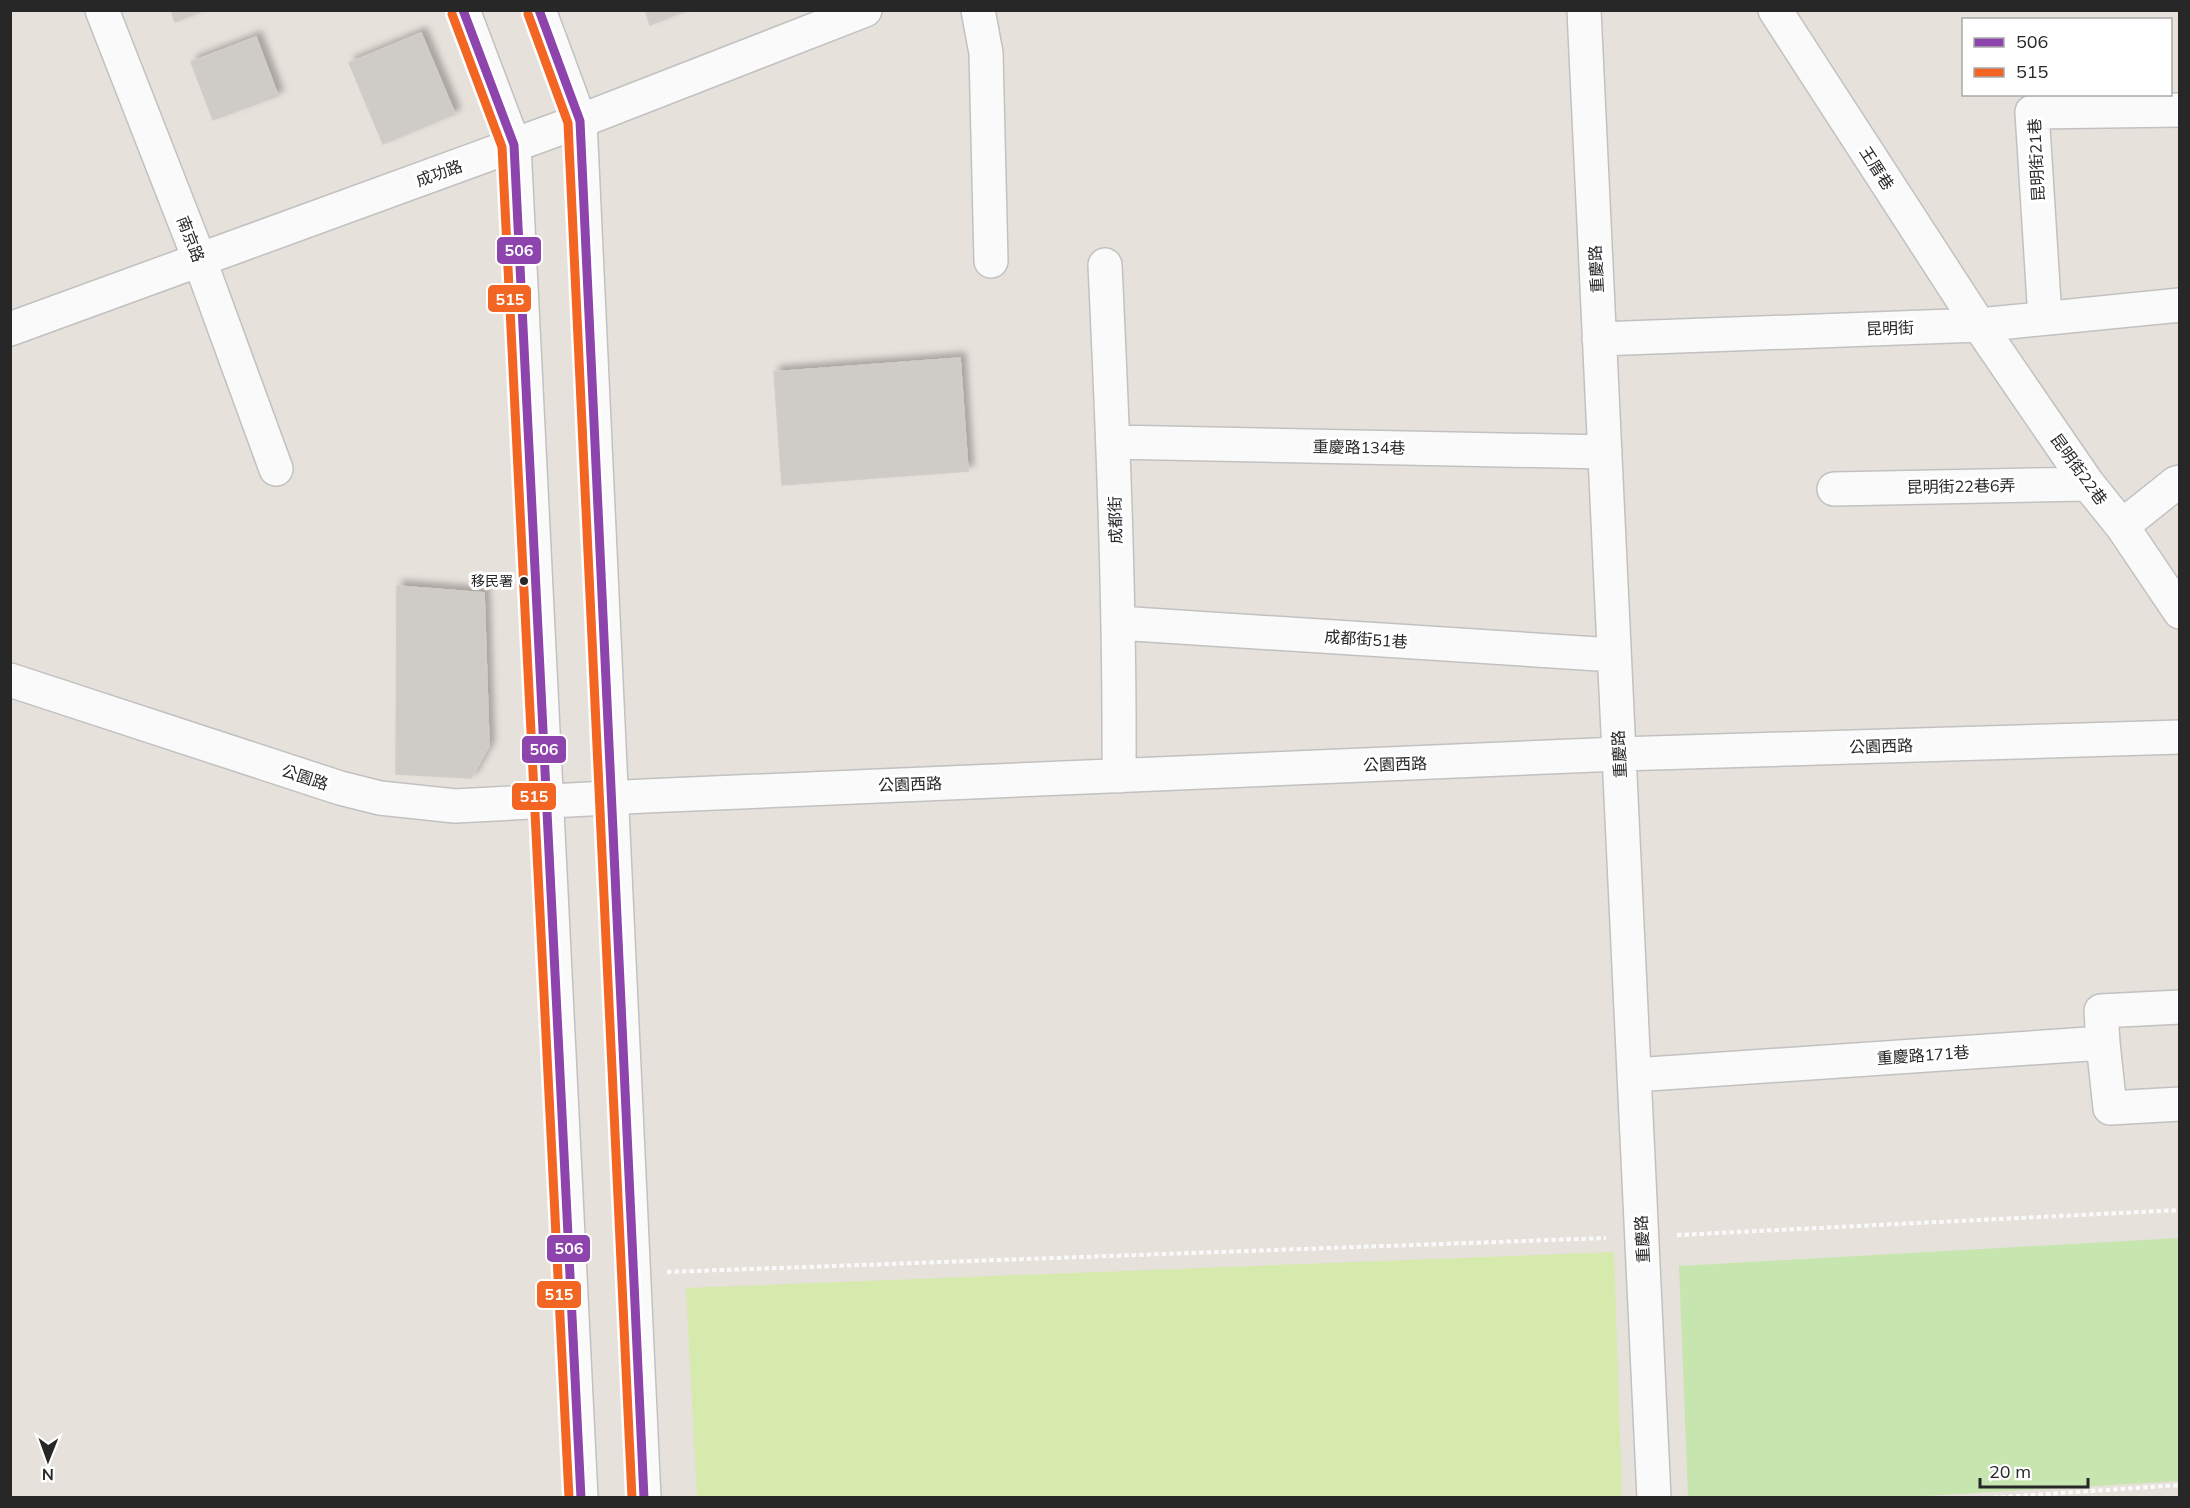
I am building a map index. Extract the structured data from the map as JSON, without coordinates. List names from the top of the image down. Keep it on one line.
{"streets":{"street":["昆明街21巷","王厝巷","成功路","南京路","重慶路","昆明街","重慶路134巷","昆明街22巷","昆明街22巷6弄","成都街","成都街51巷","公園西路","公園路","重慶路171巷"]},"crossings":[["昆明街21巷","昆明街"],["王厝巷","昆明街"],["王厝巷","昆明街22巷"],["成功路","南京路"],["重慶路","昆明街"],["重慶路","重慶路134巷"],["重慶路","成都街51巷"],["重慶路","公園西路"],["重慶路","重慶路171巷"],["昆明街","昆明街22巷"],["重慶路134巷","成都街"],["昆明街22巷","昆明街22巷6弄"],["成都街","成都街51巷"],["成都街","公園西路"],["公園西路","公園路"]],"places":["移民署"],"lines":["transit line 506","transit line 515"],"legend":["506","515"],"scale_bar":"20 m","north":"bottom"}
